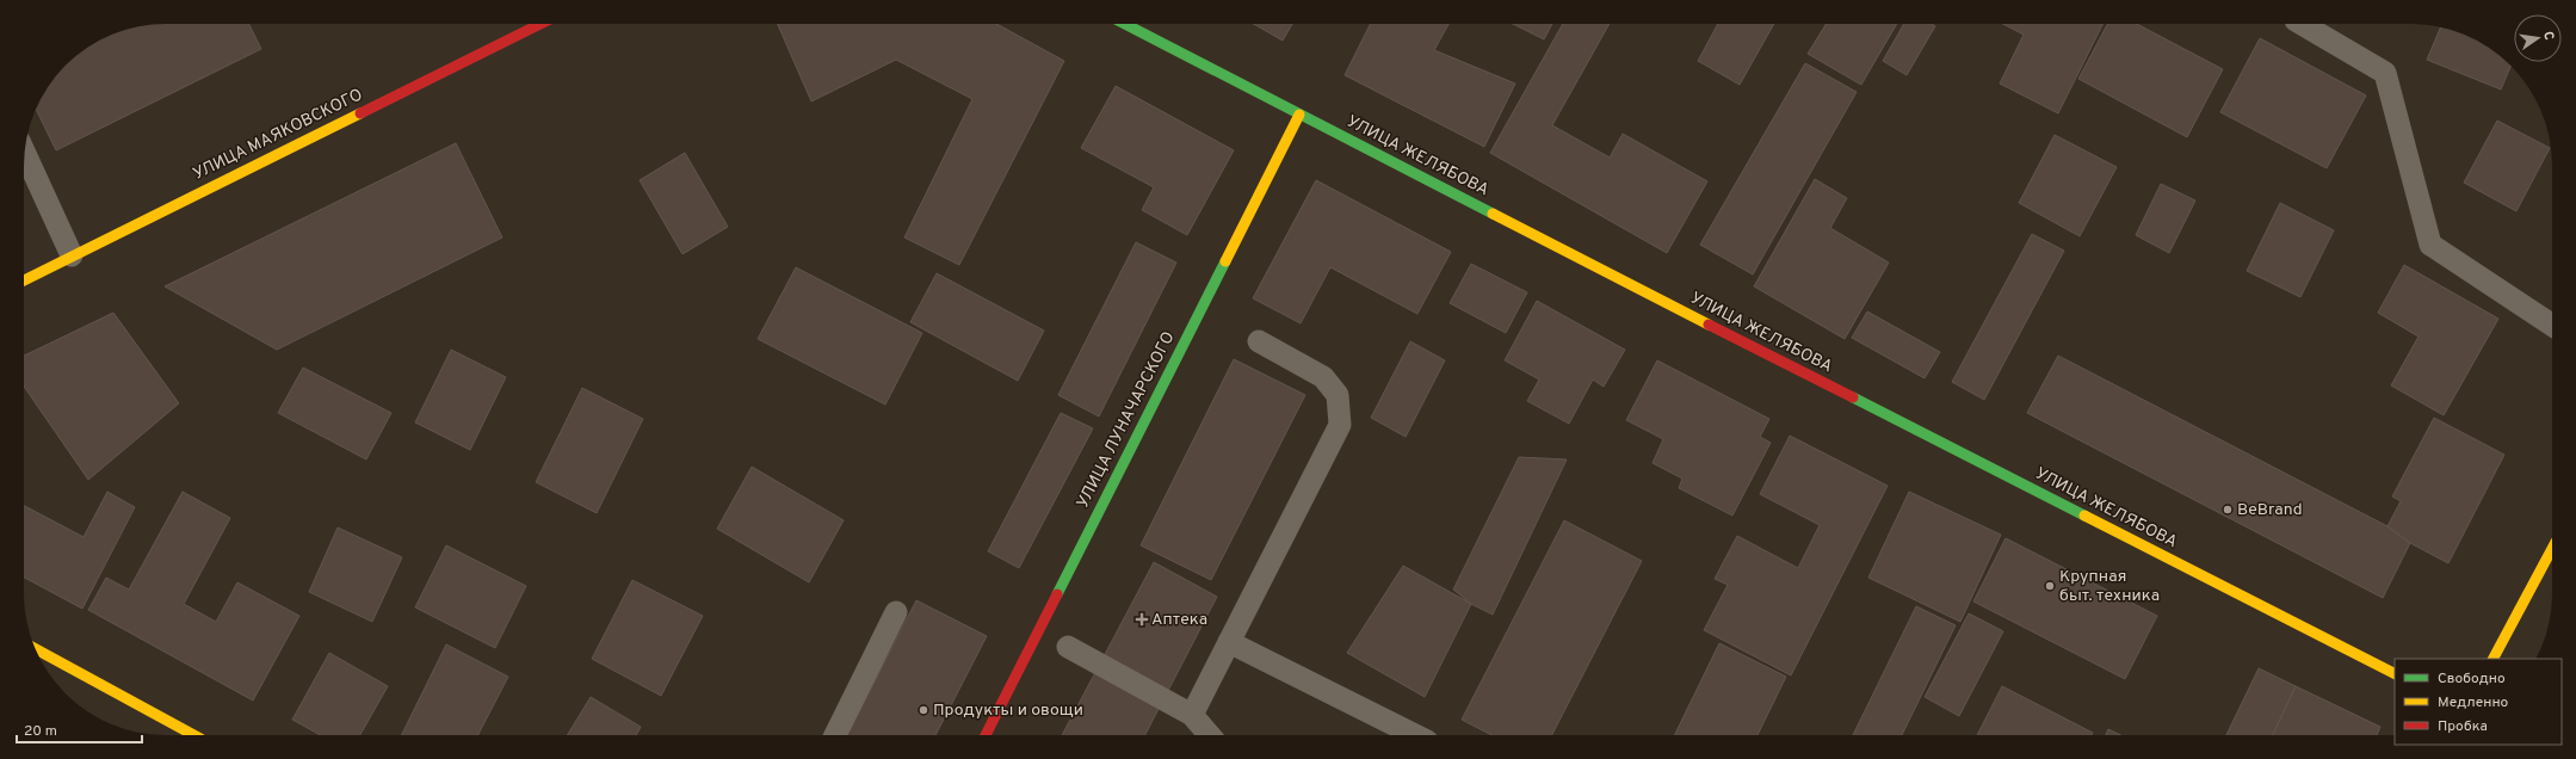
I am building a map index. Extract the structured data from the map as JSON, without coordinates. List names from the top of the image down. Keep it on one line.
{"streets":{"main road":["УЛИЦА МАЯКОВСКОГО","УЛИЦА ЖЕЛЯБОВА","УЛИЦА ЛУНАЧАРСКОГО"]},"crossings":[["УЛИЦА ЖЕЛЯБОВА","УЛИЦА ЛУНАЧАРСКОГО"]],"places":{"other":["BeBrand","Крупная быт. техника","Продукты и овощи"],"health":["Аптека"]},"legend":["Свободно","Медленно","Пробка"],"scale_bar":"20 m","north":"right"}
